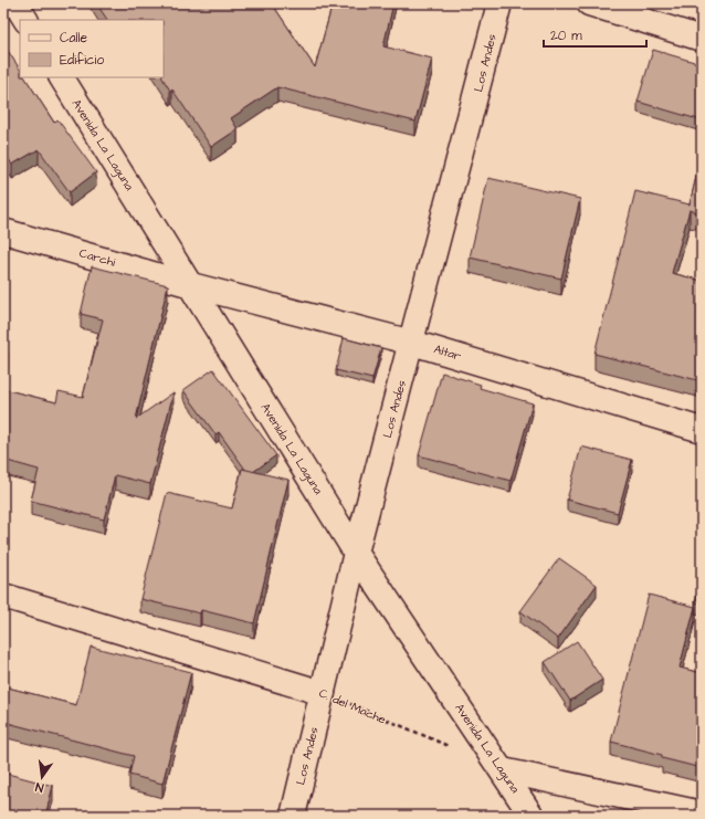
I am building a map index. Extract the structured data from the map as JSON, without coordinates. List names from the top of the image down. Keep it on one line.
{"streets":{"street":["Los Andes","Avenida La Laguna","Carchi","Altar","C. del Mache"]},"crossings":[["Los Andes","Avenida La Laguna"],["Los Andes","Altar"],["Los Andes","C. del Mache"],["Avenida La Laguna","Carchi"],["Avenida La Laguna","Altar"],["Carchi","Altar"]],"legend":["Calle","Edificio"],"scale_bar":"20 m","north":"bottom"}
